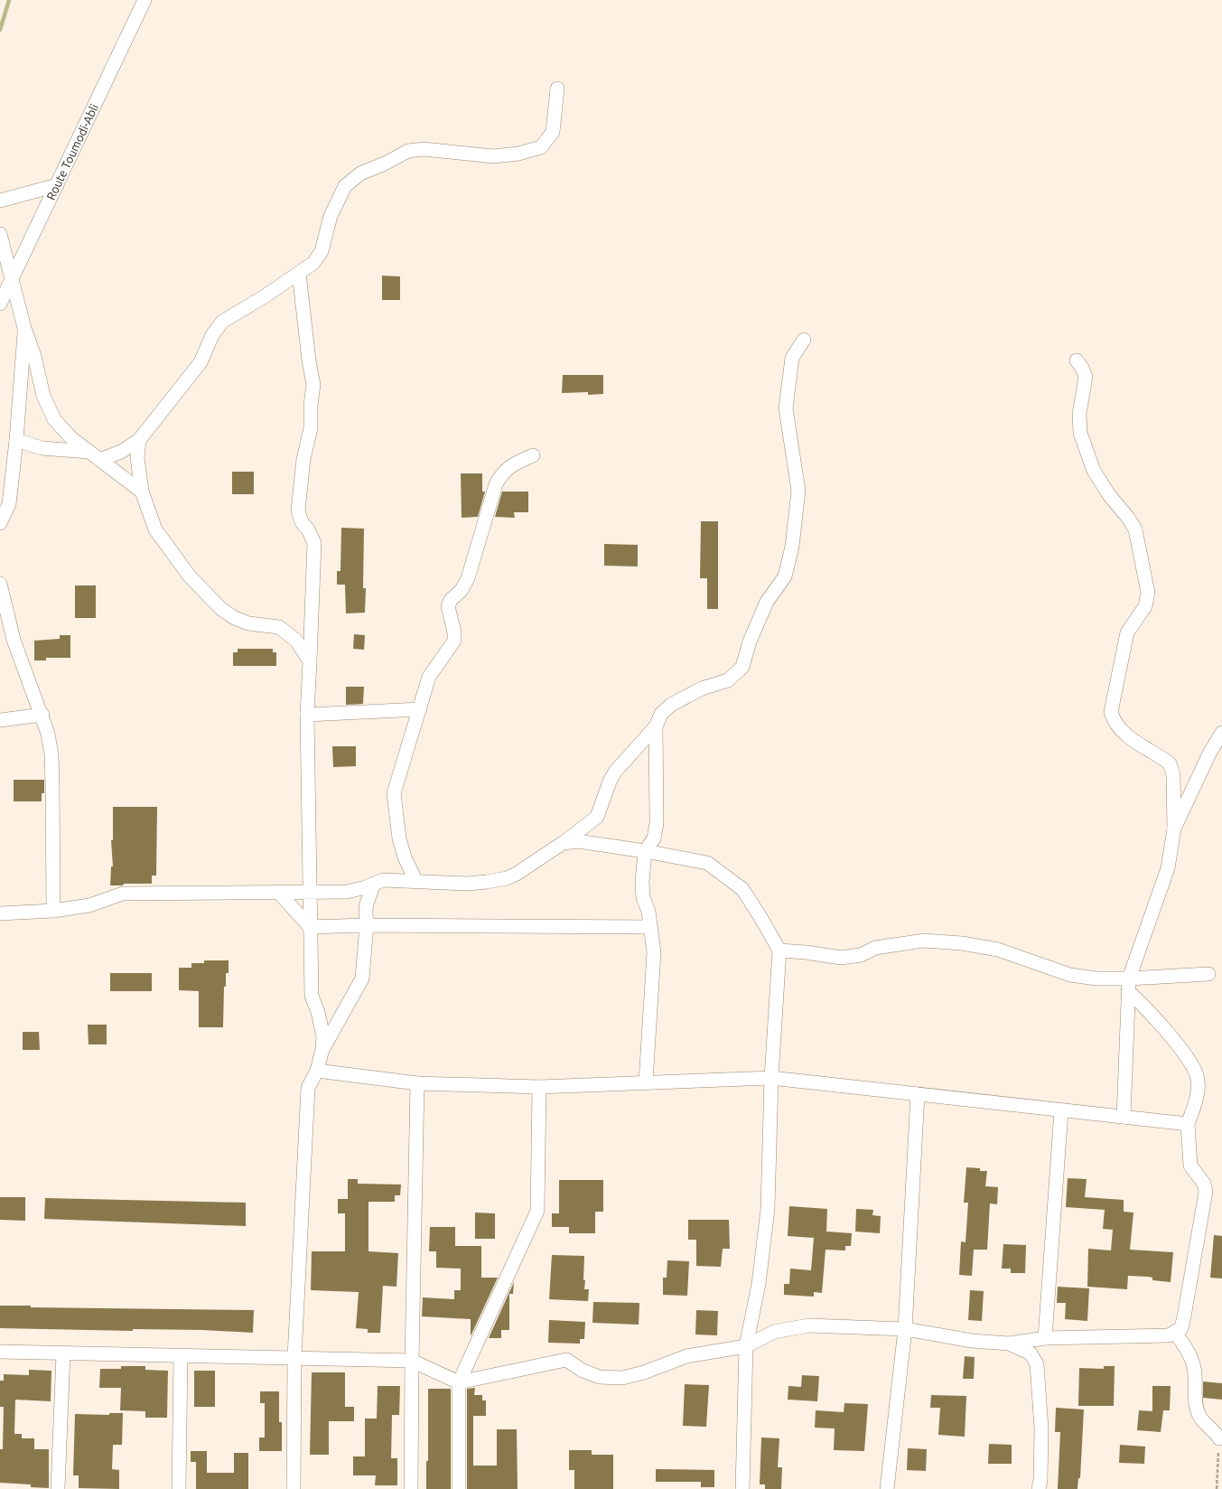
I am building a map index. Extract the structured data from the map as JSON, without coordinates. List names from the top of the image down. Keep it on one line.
{"streets":{"street":["Route Toumodi-Abli"]}}
